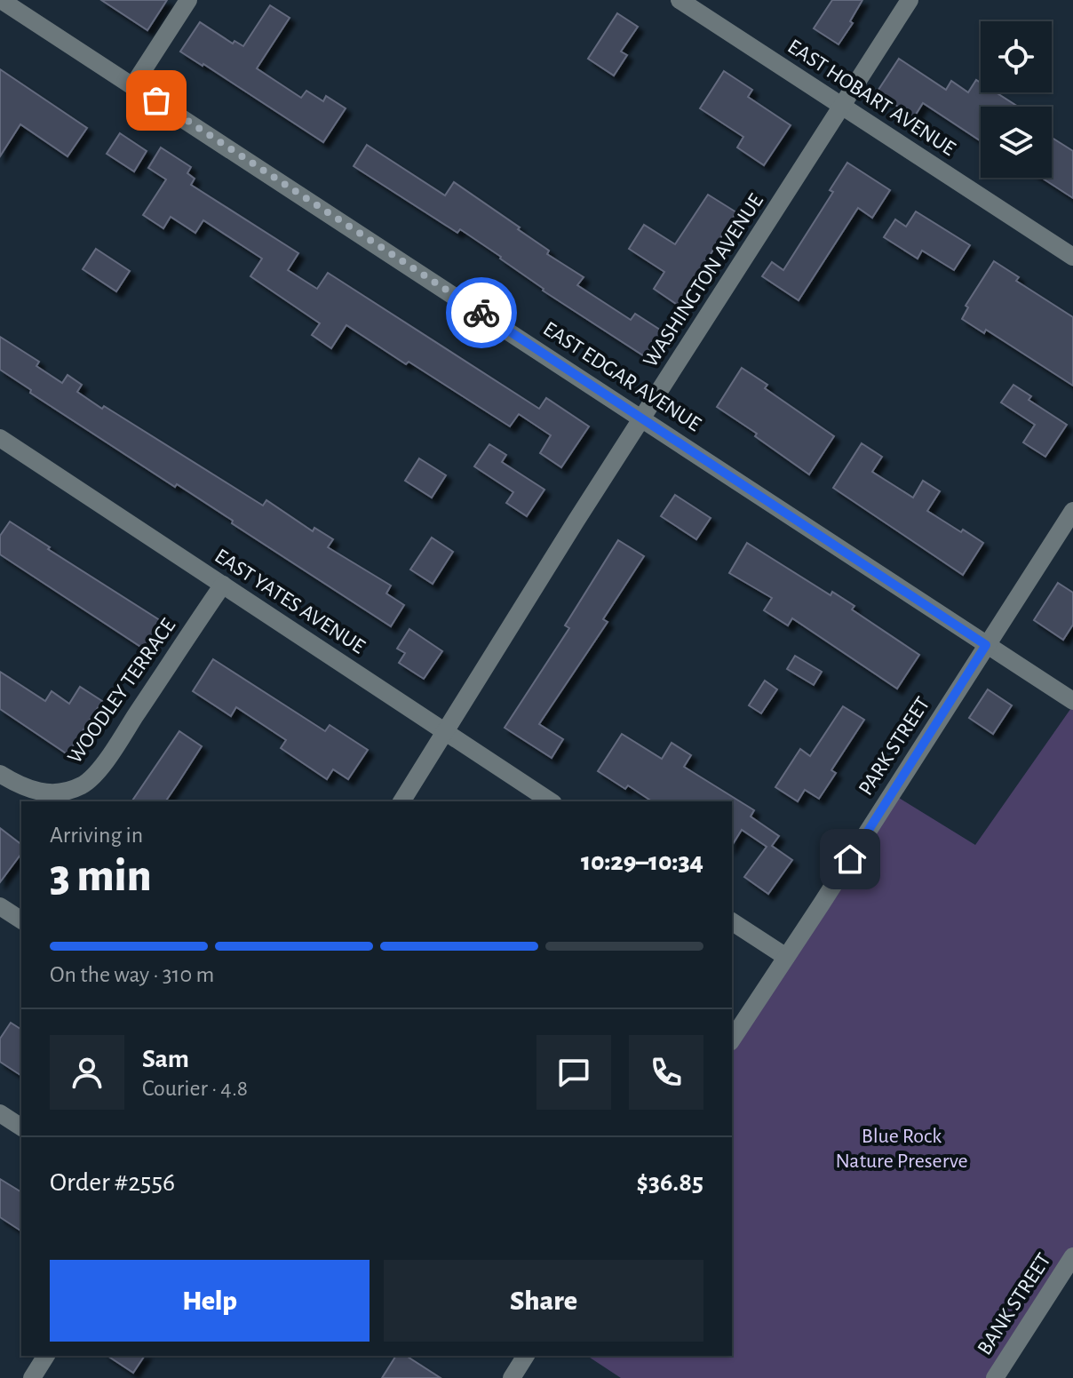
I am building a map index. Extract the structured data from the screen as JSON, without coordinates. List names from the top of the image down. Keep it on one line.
{"streets":{"street":["EAST HOBART AVENUE","WASHINGTON AVENUE","EAST EDGAR AVENUE","EAST YATES AVENUE","WOODLEY TERRACE","PARK STREET","BANK STREET"]},"crossings":[["EAST HOBART AVENUE","WASHINGTON AVENUE"],["WASHINGTON AVENUE","EAST EDGAR AVENUE"],["WASHINGTON AVENUE","EAST YATES AVENUE"],["EAST EDGAR AVENUE","PARK STREET"],["EAST YATES AVENUE","WOODLEY TERRACE"]],"parks":["Blue Rock Nature Preserve"],"page":{"heading":["3 min","Arriving in","10:29–10:34"],"panel":["Sam","Courier · 4.8","Order #2556","$36.85"],"bar":"On the way · 310 m","buttons":["Help","Share"]}}
